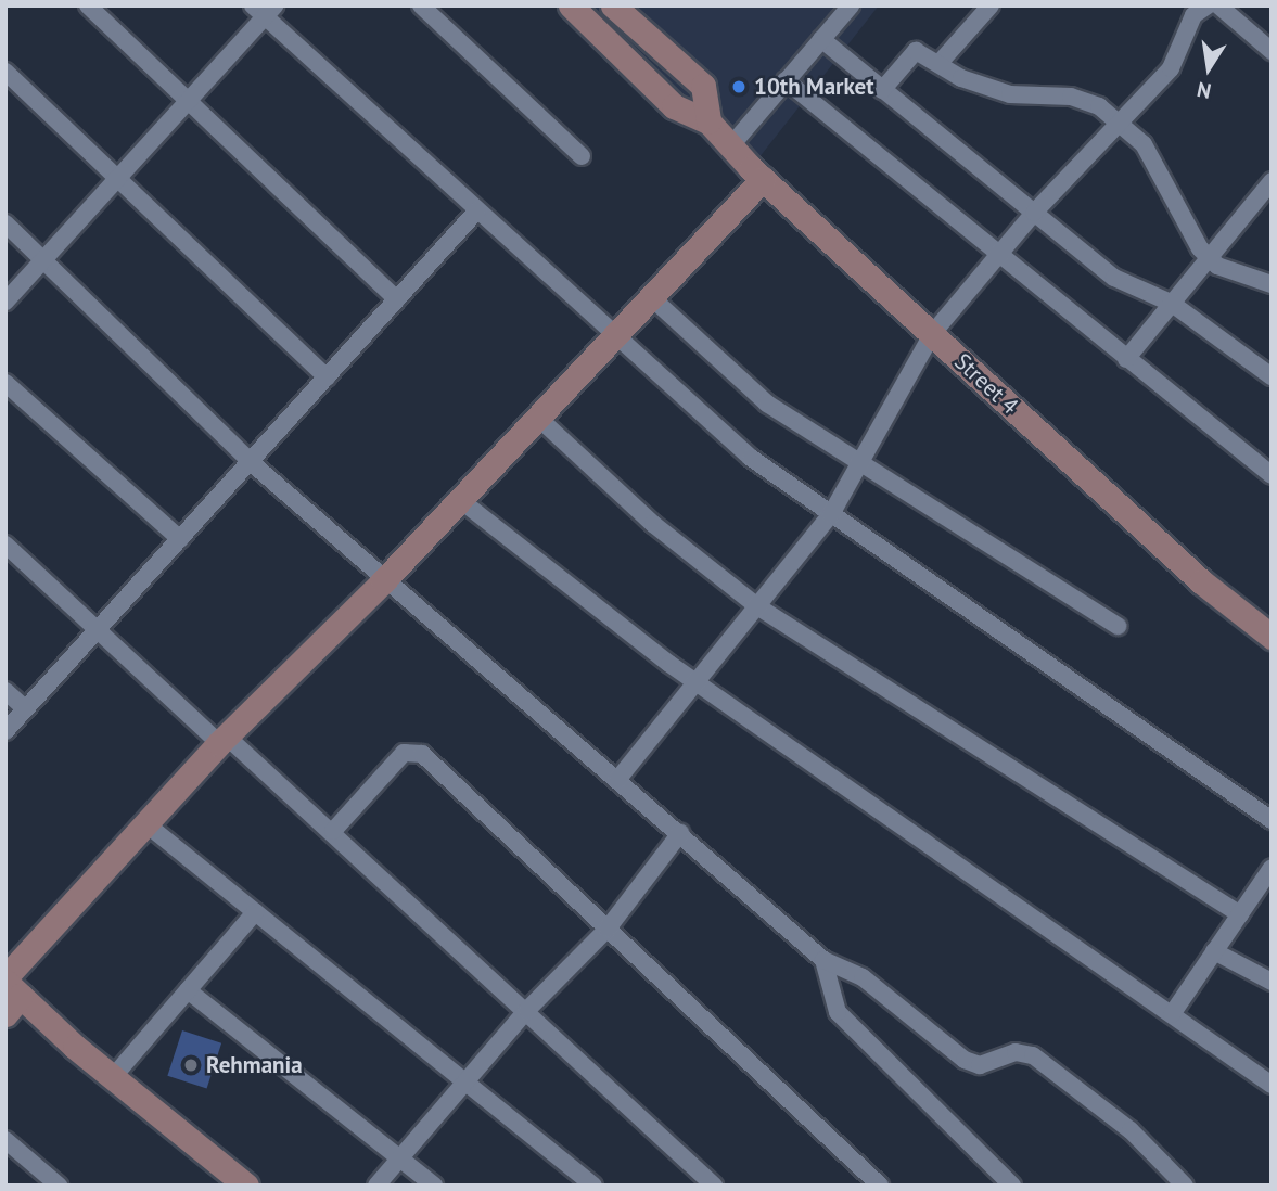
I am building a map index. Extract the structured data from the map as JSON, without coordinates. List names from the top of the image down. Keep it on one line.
{"streets":{"street":["Street 4"]},"places":["10th Market","Rehmania"],"north":"bottom"}
